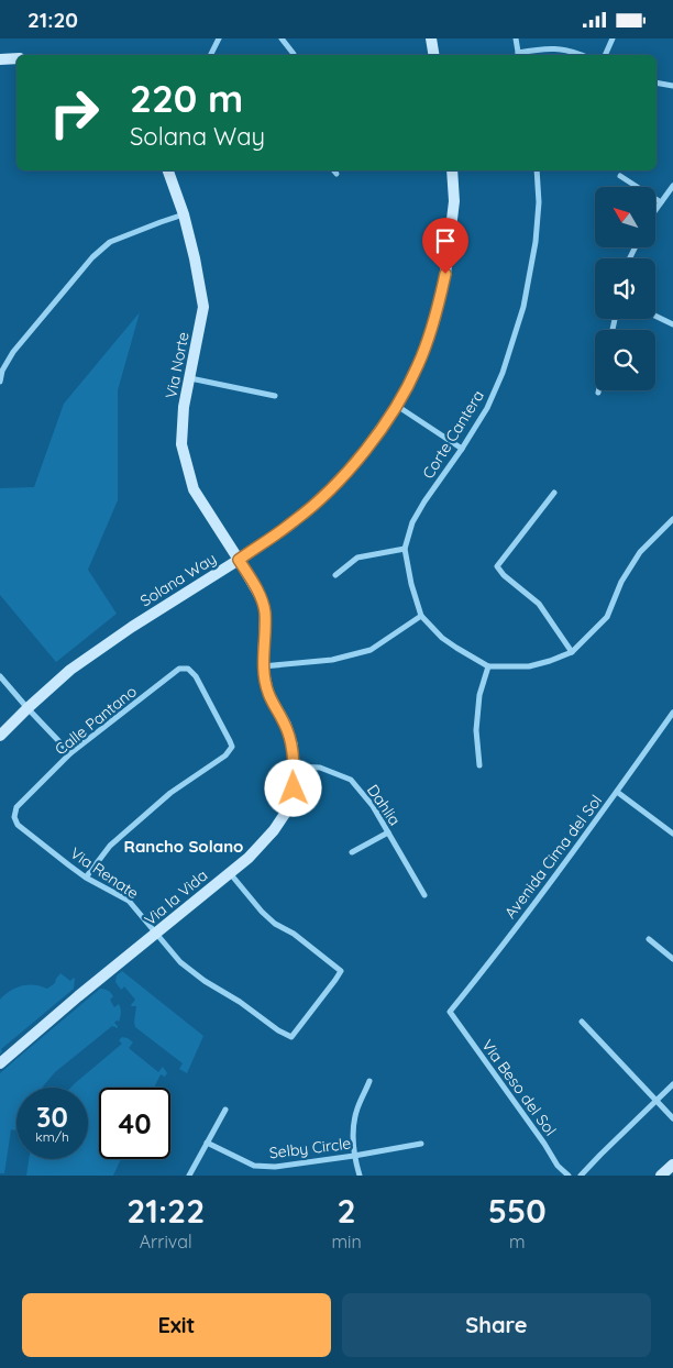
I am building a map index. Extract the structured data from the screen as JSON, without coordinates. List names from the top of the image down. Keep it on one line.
{"streets":{"street":["Via Norte","Corte Cantera","Solana Way","Calle Pantano","Dahlia","Avenida Cima del Sol","Via Renate","Via la Vida","Via Beso del Sol","Selby Circle"]},"crossings":[["Via Norte","Solana Way"],["Via Norte","Via la Vida"],["Solana Way","Via la Vida"],["Calle Pantano","Via Renate"],["Dahlia","Via la Vida"],["Avenida Cima del Sol","Via Beso del Sol"],["Via Renate","Via la Vida"]],"districts":["Rancho Solano"],"north":"top left","page":{"status":"21:20","turn":["220 m","Solana Way"],"speed":"30 km/h","limit":"40","eta":["21:22","Arrival","2","min","550","m"],"buttons":["Exit","Share"]}}
